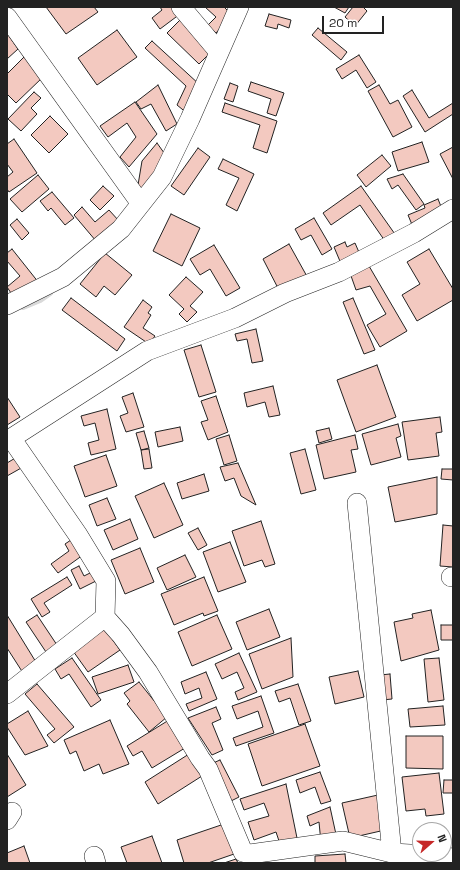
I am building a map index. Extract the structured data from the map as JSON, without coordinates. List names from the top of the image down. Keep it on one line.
{"scale_bar":"20 m","north":"right"}
